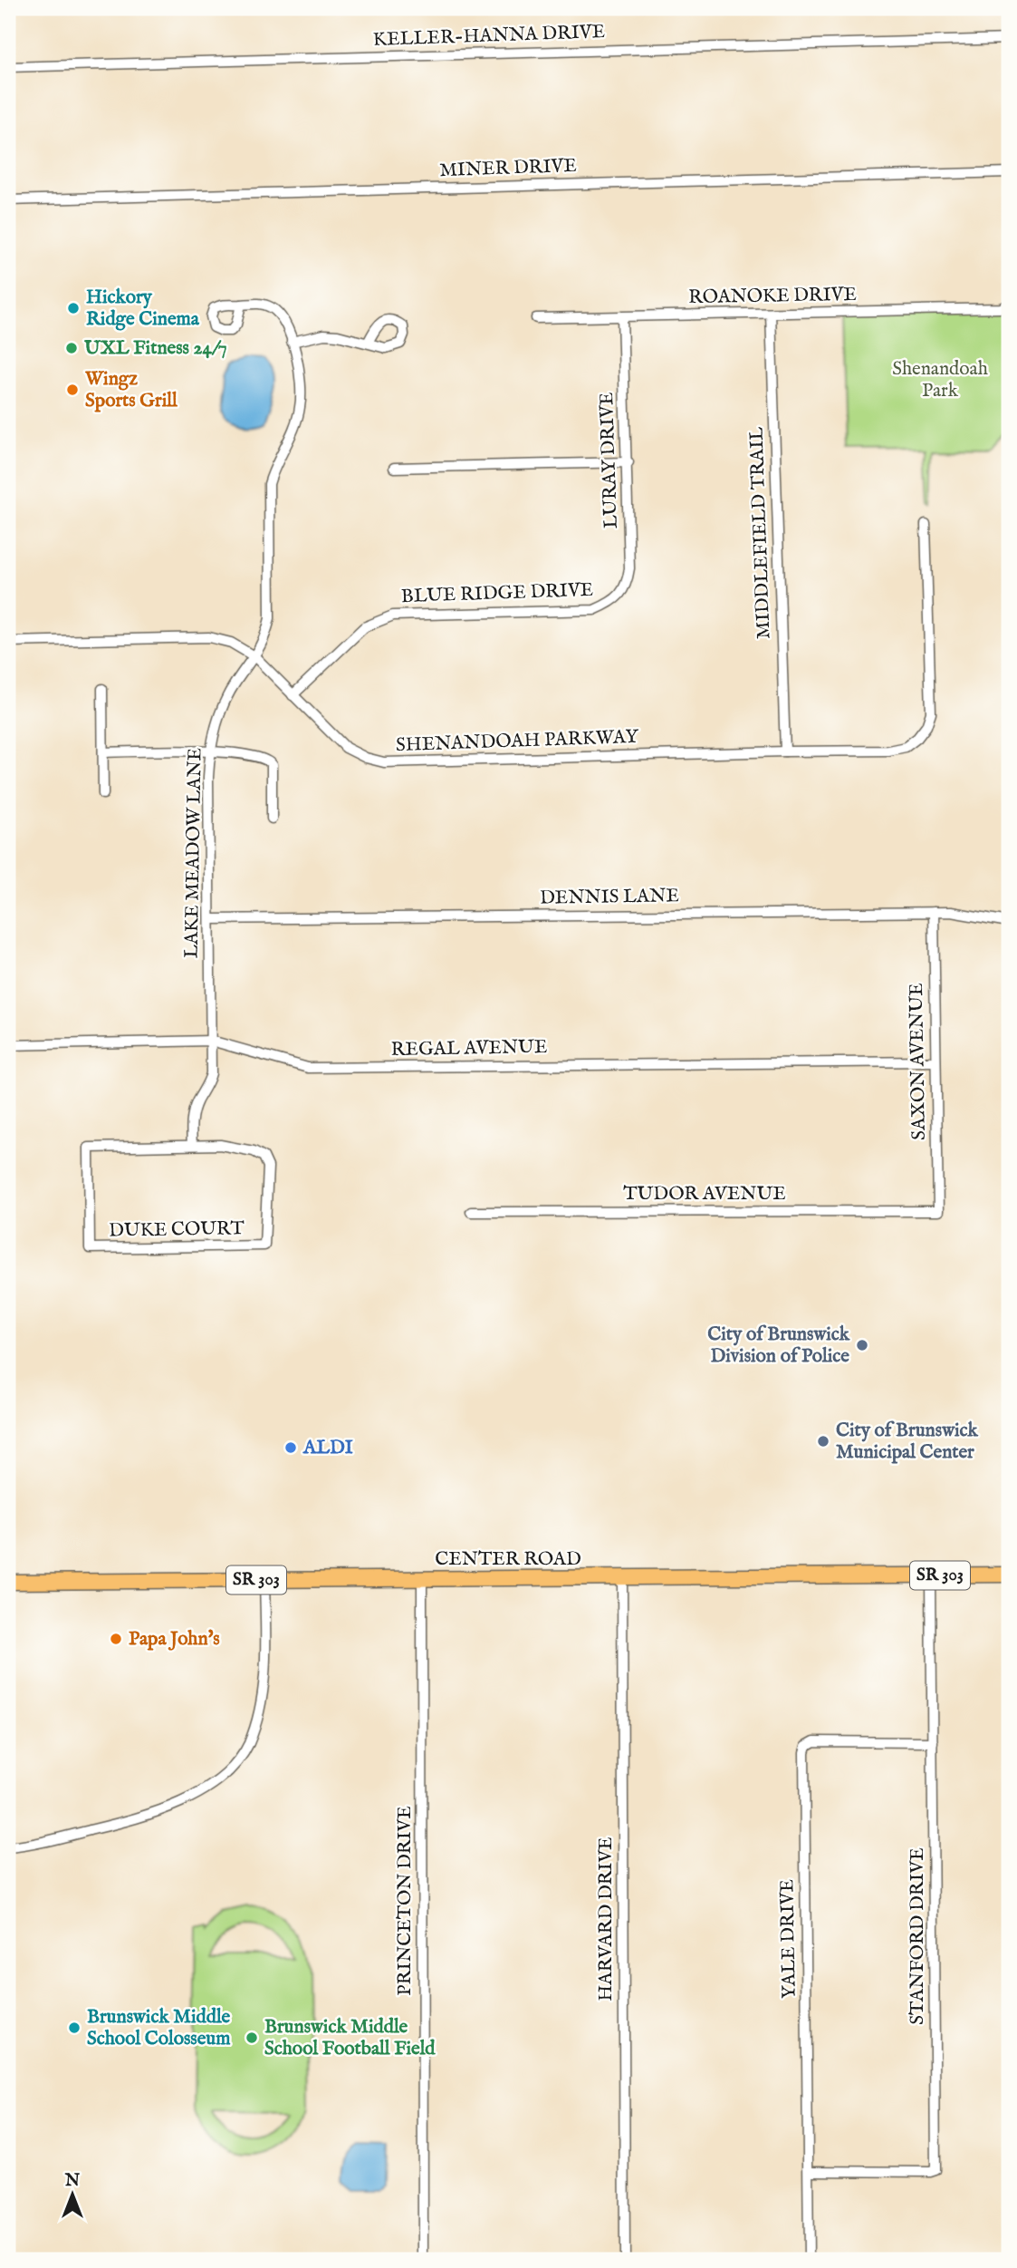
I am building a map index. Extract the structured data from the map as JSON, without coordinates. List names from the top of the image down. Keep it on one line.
{"streets":{"main road":["CENTER ROAD","SR 303"],"street":["KELLER-HANNA DRIVE","MINER DRIVE","ROANOKE DRIVE","LURAY DRIVE","MIDDLEFIELD TRAIL","BLUE RIDGE DRIVE","SHENANDOAH PARKWAY","LAKE MEADOW LANE","DENNIS LANE","REGAL AVENUE","SAXON AVENUE","TUDOR AVENUE","DUKE COURT","PRINCETON DRIVE","HARVARD DRIVE","STANFORD DRIVE","YALE DRIVE"]},"crossings":[["ROANOKE DRIVE","LURAY DRIVE"],["ROANOKE DRIVE","MIDDLEFIELD TRAIL"],["LURAY DRIVE","BLUE RIDGE DRIVE"],["MIDDLEFIELD TRAIL","SHENANDOAH PARKWAY"],["BLUE RIDGE DRIVE","SHENANDOAH PARKWAY"],["SHENANDOAH PARKWAY","LAKE MEADOW LANE"],["LAKE MEADOW LANE","DENNIS LANE"],["LAKE MEADOW LANE","REGAL AVENUE"],["LAKE MEADOW LANE","DUKE COURT"],["DENNIS LANE","SAXON AVENUE"],["REGAL AVENUE","SAXON AVENUE"],["SAXON AVENUE","TUDOR AVENUE"],["CENTER ROAD","PRINCETON DRIVE"],["CENTER ROAD","HARVARD DRIVE"],["CENTER ROAD","STANFORD DRIVE"],["STANFORD DRIVE","YALE DRIVE"]],"parks":["Shenandoah Park"],"places":["Hickory Ridge Cinema","UXL Fitness 24/7","Wingz Sports Grill","City of Brunswick Division of Police","City of Brunswick Municipal Center","ALDI","Papa John's","Brunswick Middle School Colosseum","Brunswick Middle School Football Field"],"north":"top"}
